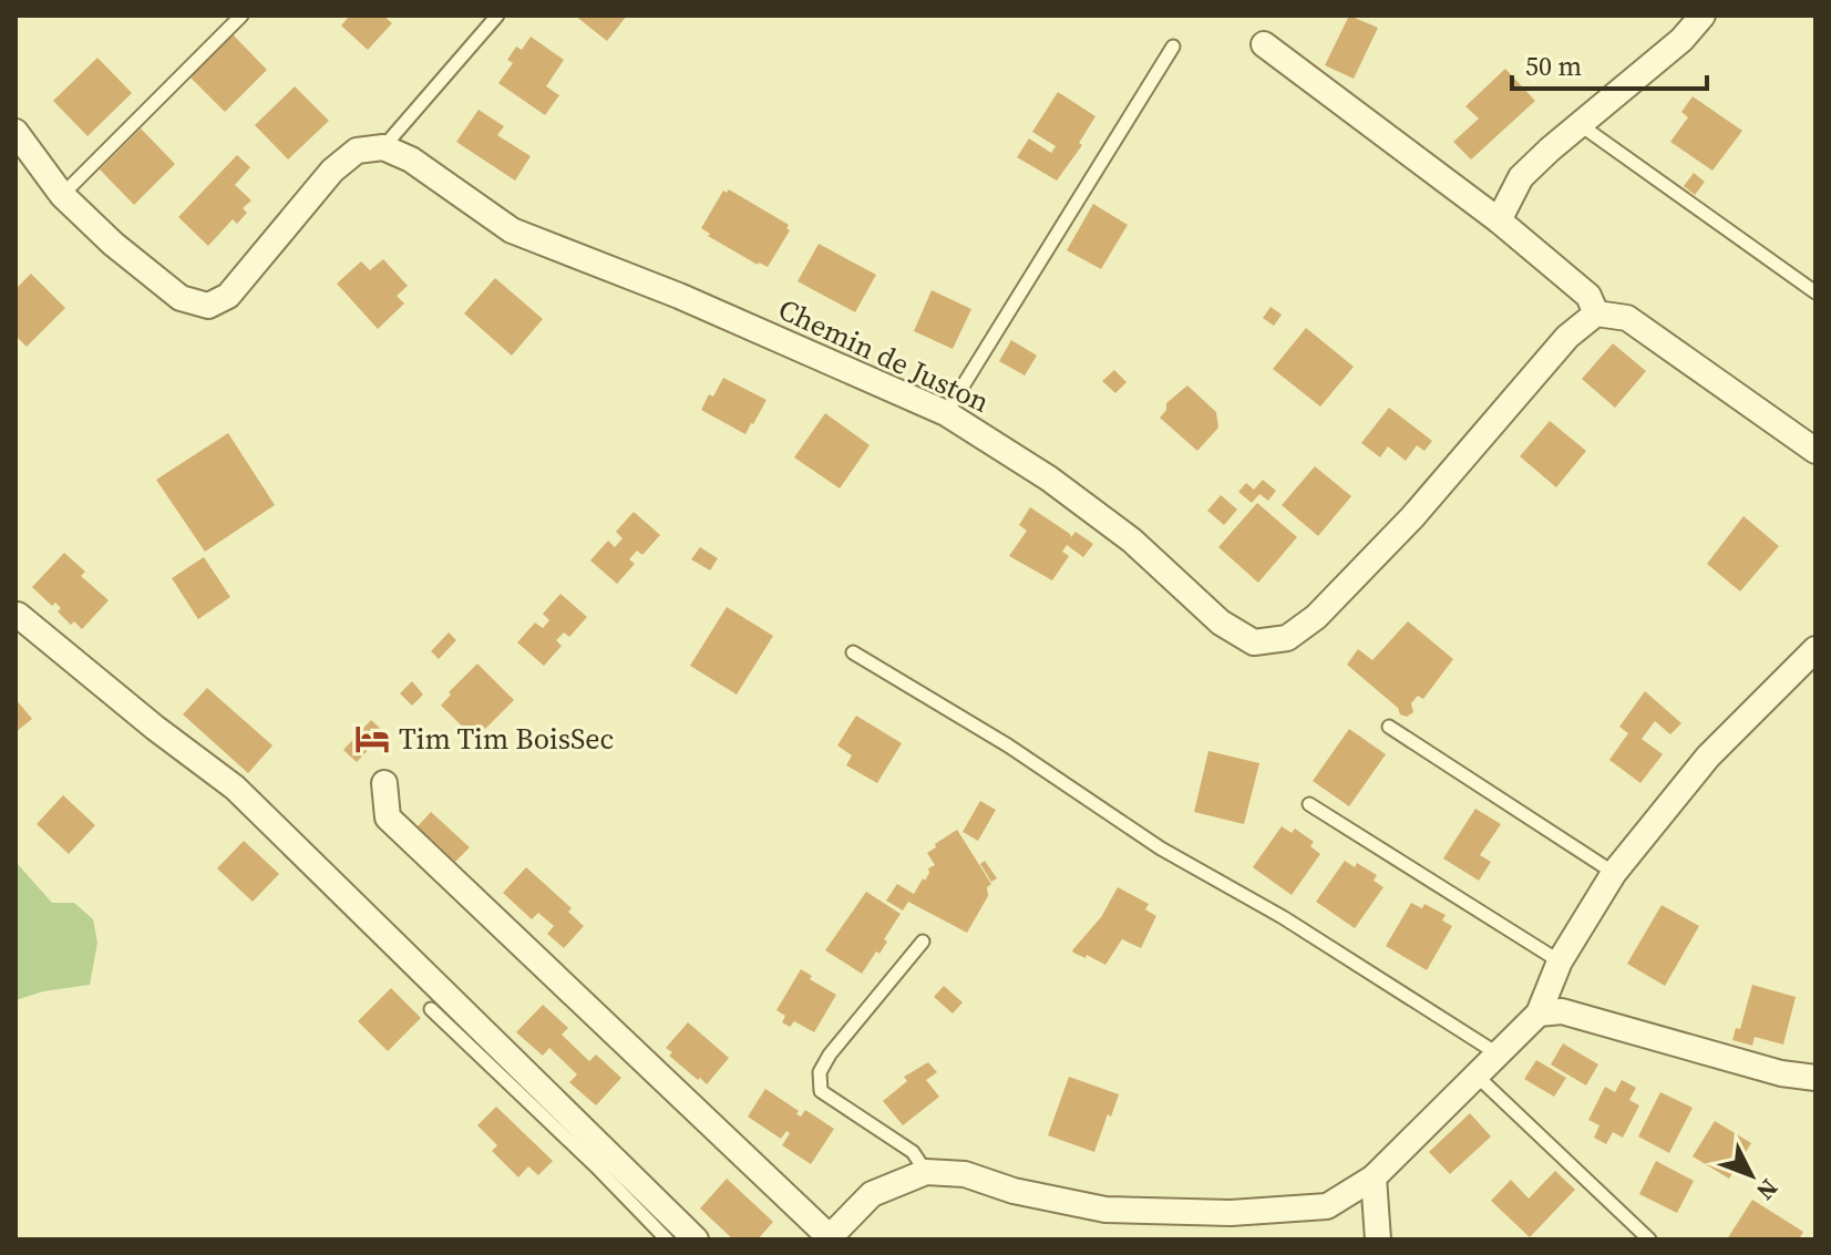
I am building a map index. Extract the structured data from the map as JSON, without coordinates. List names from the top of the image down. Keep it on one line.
{"streets":{"street":["Chemin de Juston"]},"places":{"hotel":["Tim Tim BoisSec"]},"scale_bar":"50 m","north":"bottom right"}
